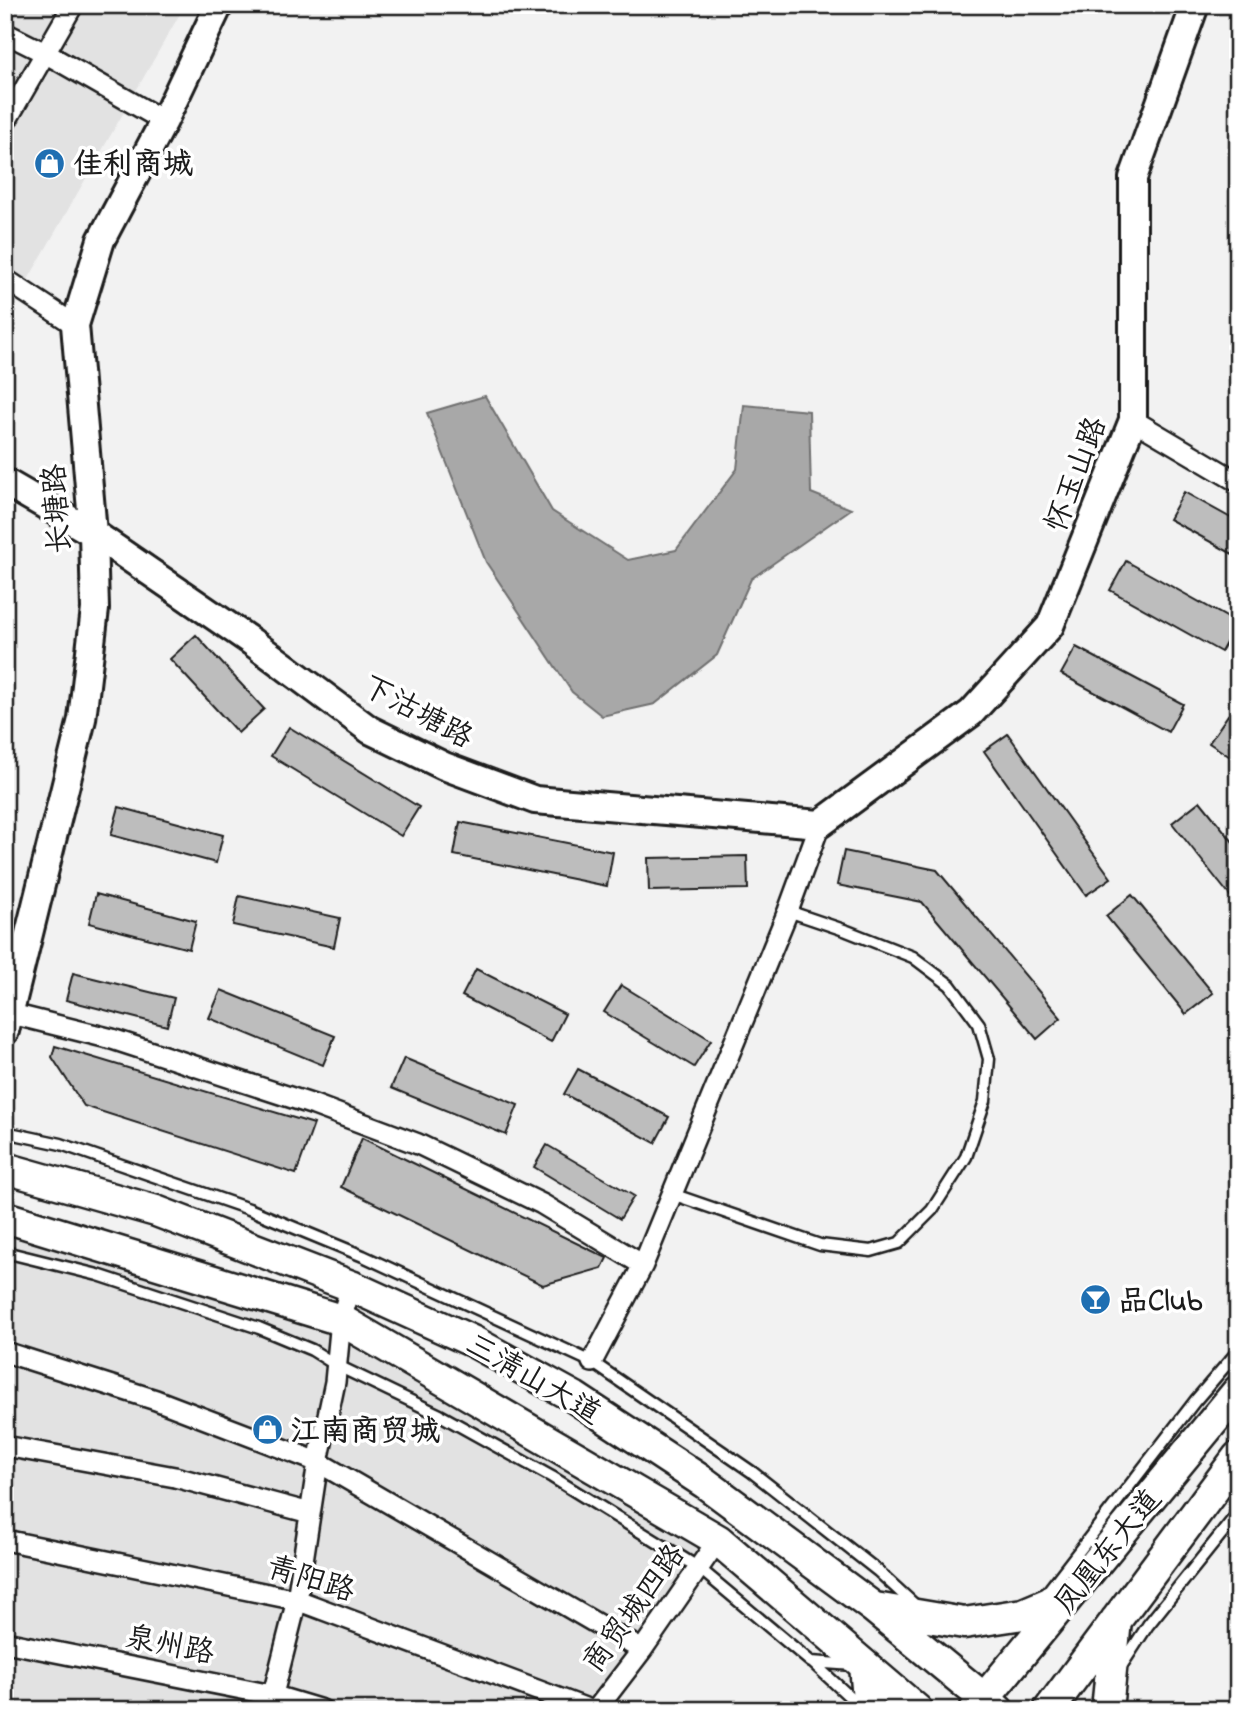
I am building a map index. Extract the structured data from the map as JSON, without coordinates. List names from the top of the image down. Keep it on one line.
{"streets":{"main road":["三清山大道","凤凰东大道"],"street":["怀玉山路","长塘路","下沽塘路","青阳路","商贸城四路","泉州路"]},"crossings":[["怀玉山路","下沽塘路"],["长塘路","下沽塘路"],["三清山大道","凤凰东大道"],["三清山大道","商贸城四路"]],"places":{"shop":["佳利商城","江南商贸城"],"bar":["品Club"]}}
